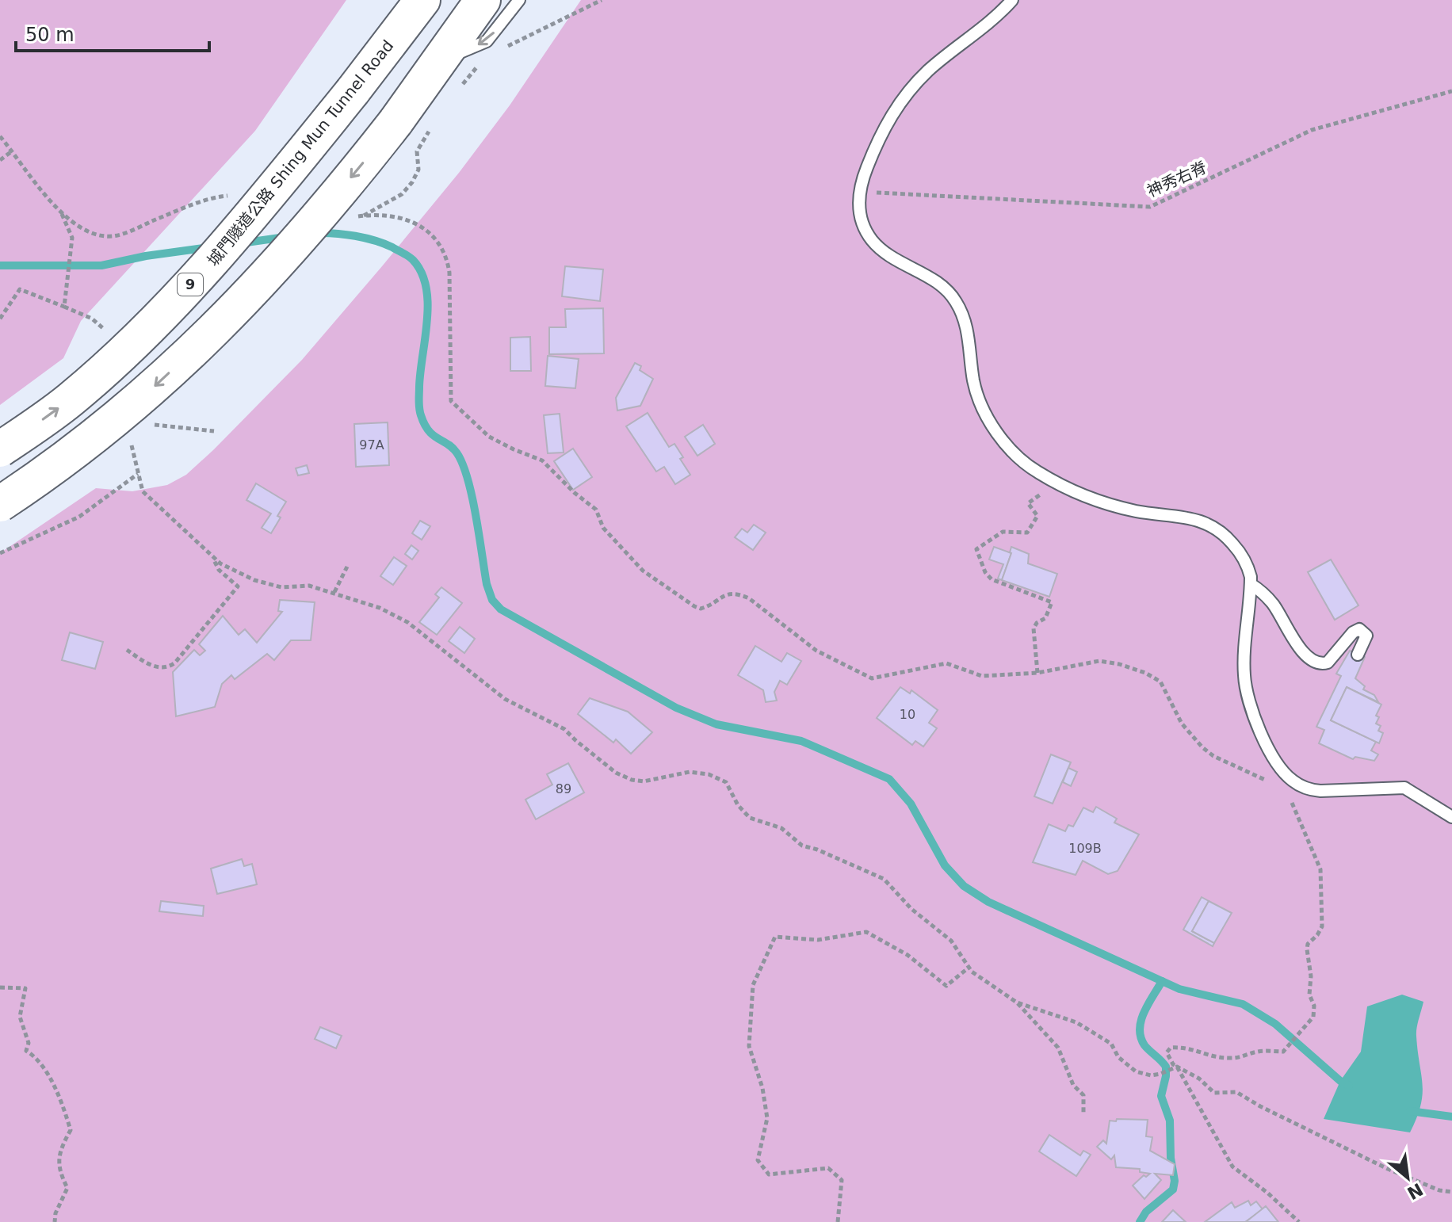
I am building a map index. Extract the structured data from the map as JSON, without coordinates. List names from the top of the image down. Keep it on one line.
{"streets":{"highway":["城門隧道公路 Shing Mun Tunnel Road","9"],"path":["神秀右脊"]},"house_numbers":["97A","10","89","109B"],"scale_bar":"50 m","north":"bottom right"}
